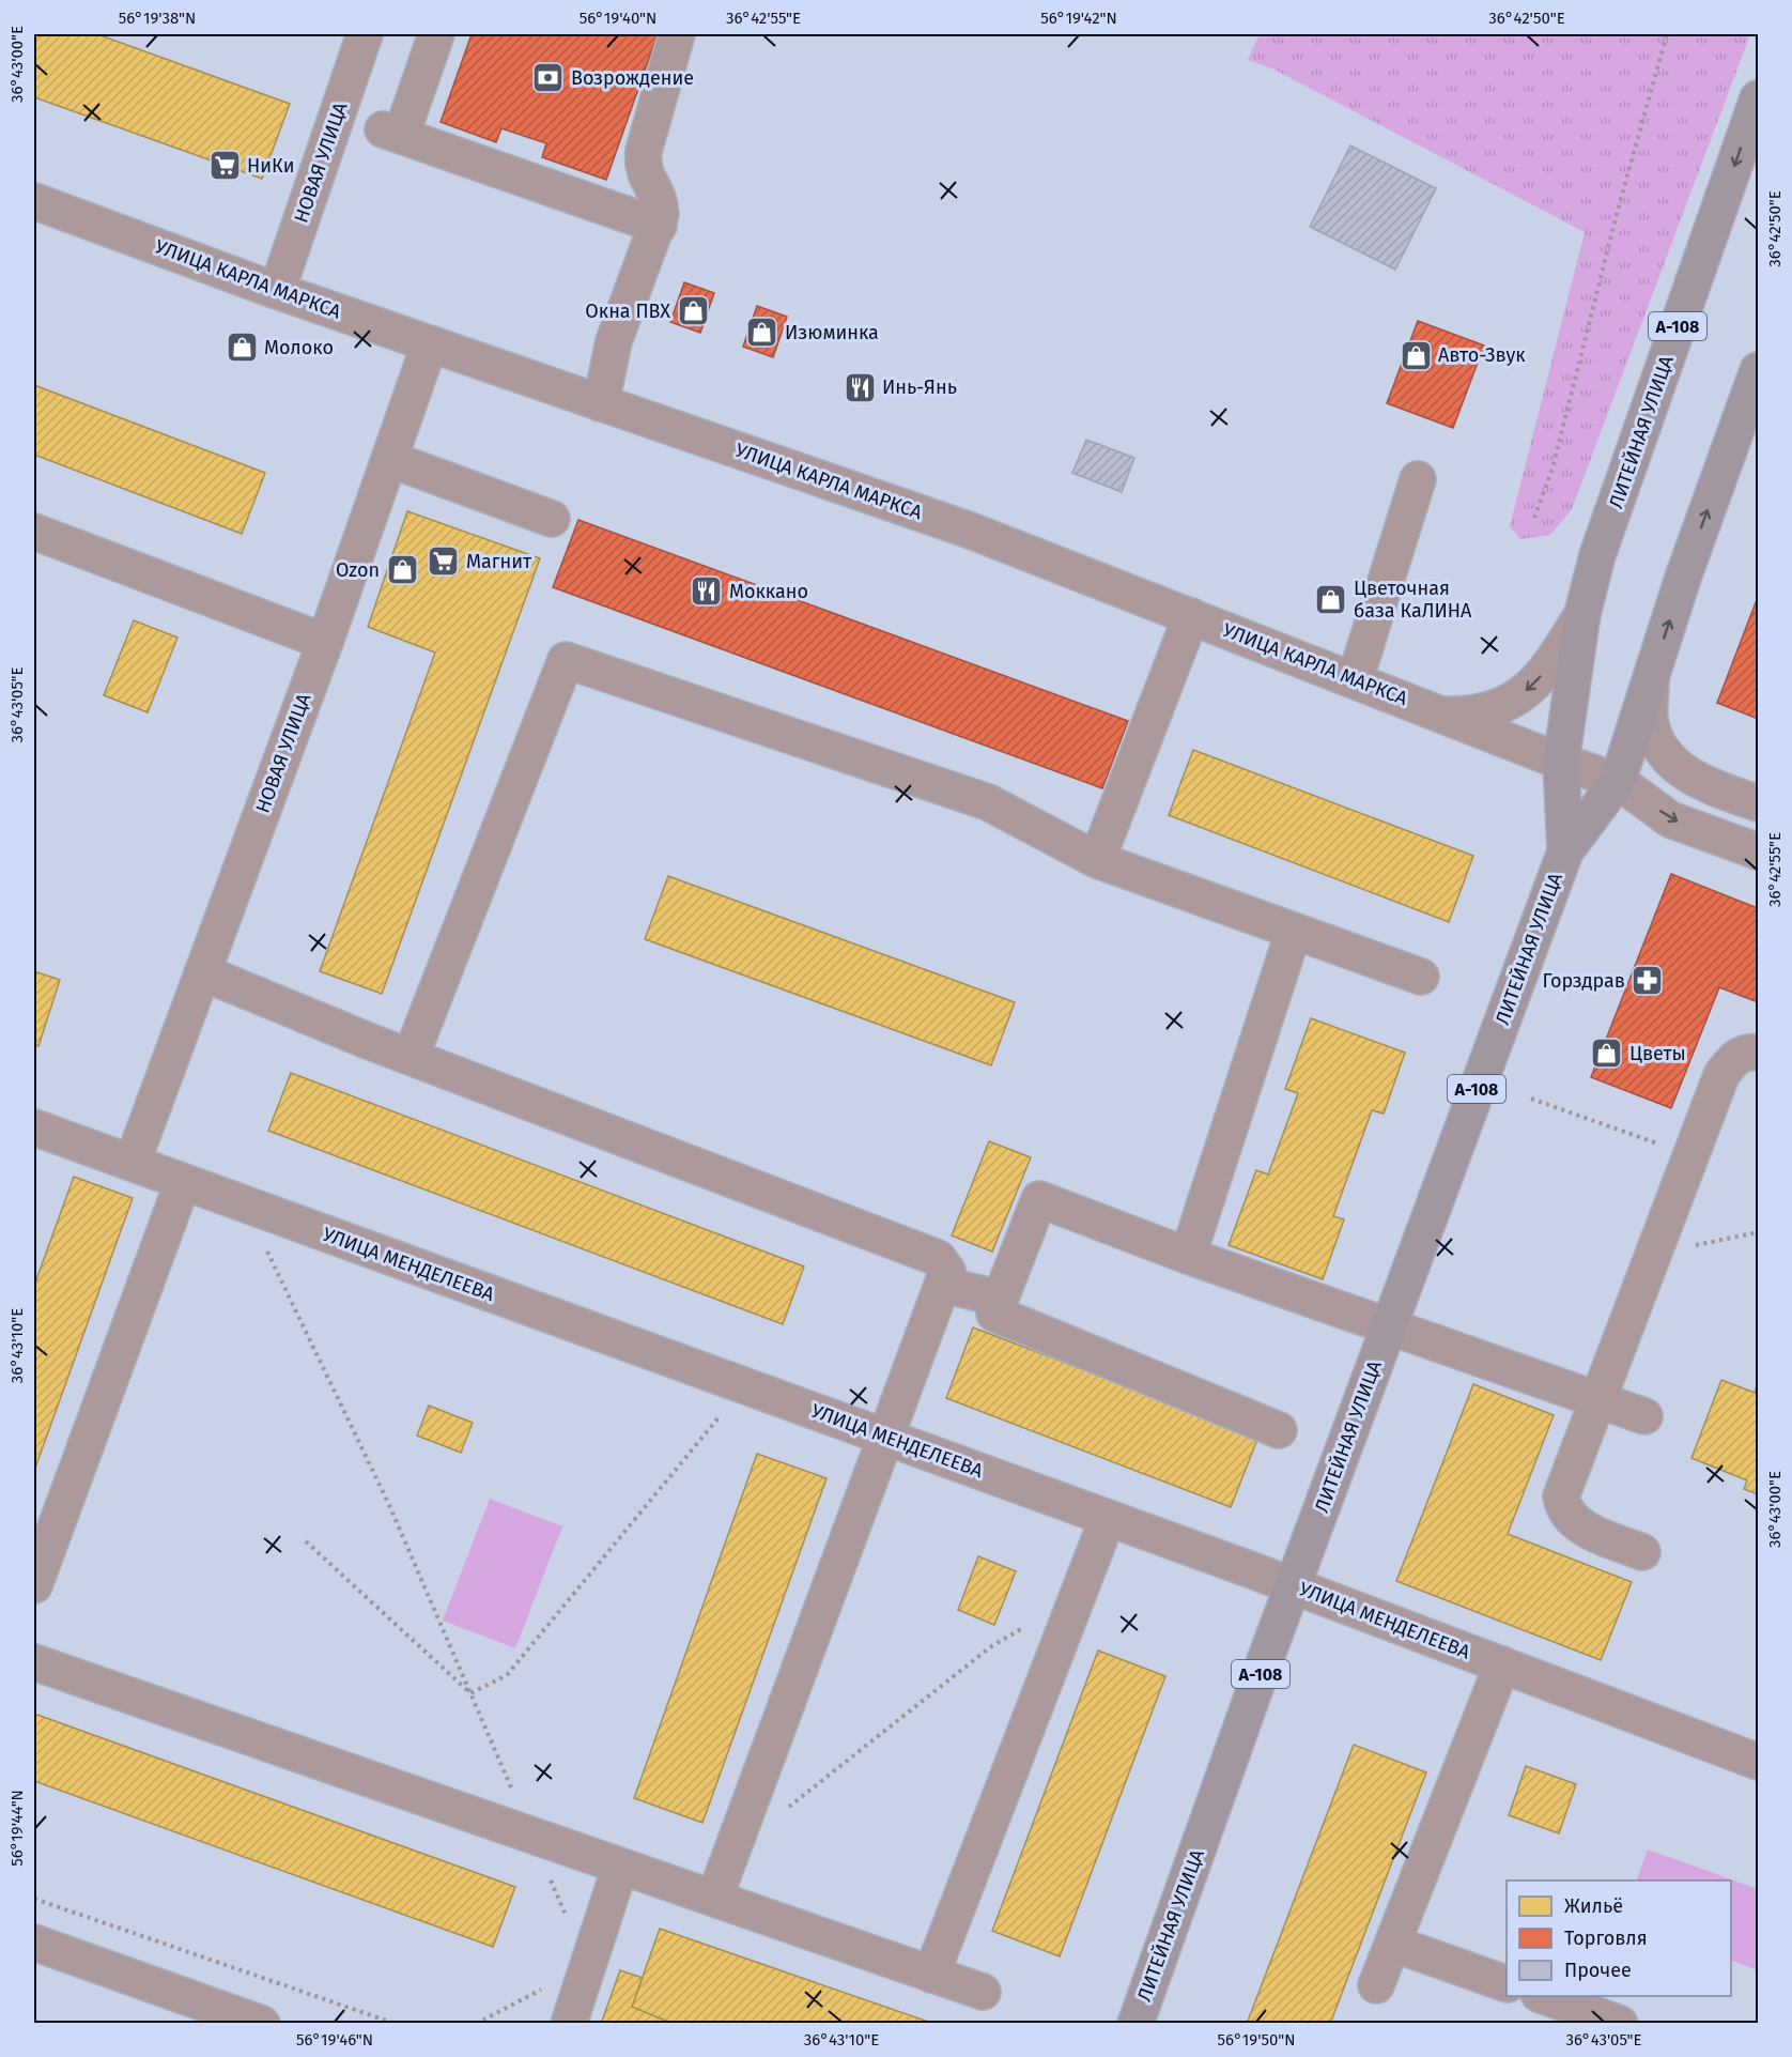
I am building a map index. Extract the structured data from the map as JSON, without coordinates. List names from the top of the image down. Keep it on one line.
{"streets":{"highway":["А-108","ЛИТЕЙНАЯ УЛИЦА"],"street":["НОВАЯ УЛИЦА","УЛИЦА КАРЛА МАРКСА","УЛИЦА МЕНДЕЛЕЕВА"]},"crossings":[["НОВАЯ УЛИЦА","УЛИЦА КАРЛА МАРКСА"],["НОВАЯ УЛИЦА","УЛИЦА МЕНДЕЛЕЕВА"],["УЛИЦА КАРЛА МАРКСА","А-108"],["УЛИЦА КАРЛА МАРКСА","ЛИТЕЙНАЯ УЛИЦА"],["А-108","ЛИТЕЙНАЯ УЛИЦА"],["ЛИТЕЙНАЯ УЛИЦА","УЛИЦА МЕНДЕЛЕЕВА"]],"places":{"bank":["Возрождение"],"supermarket":["НиКи","Магнит"],"shop":["Окна ПВХ","Изюминка","Молоко","Авто-Звук","Ozon","Цветочная база КаЛИНА","Цветы"],"restaurant":["Инь-Янь","Моккано"],"pharmacy":["Горздрав"]},"legend":["Жильё","Торговля","Прочее"],"coordinates":["56°19'38\"N","56°19'40\"N","36°42'55\"E","56°19'42\"N","36°42'50\"E","36°43'00\"E","36°43'05\"E","36°43'10\"E","56°19'44\"N","56°19'46\"N","56°19'50\"N"]}
